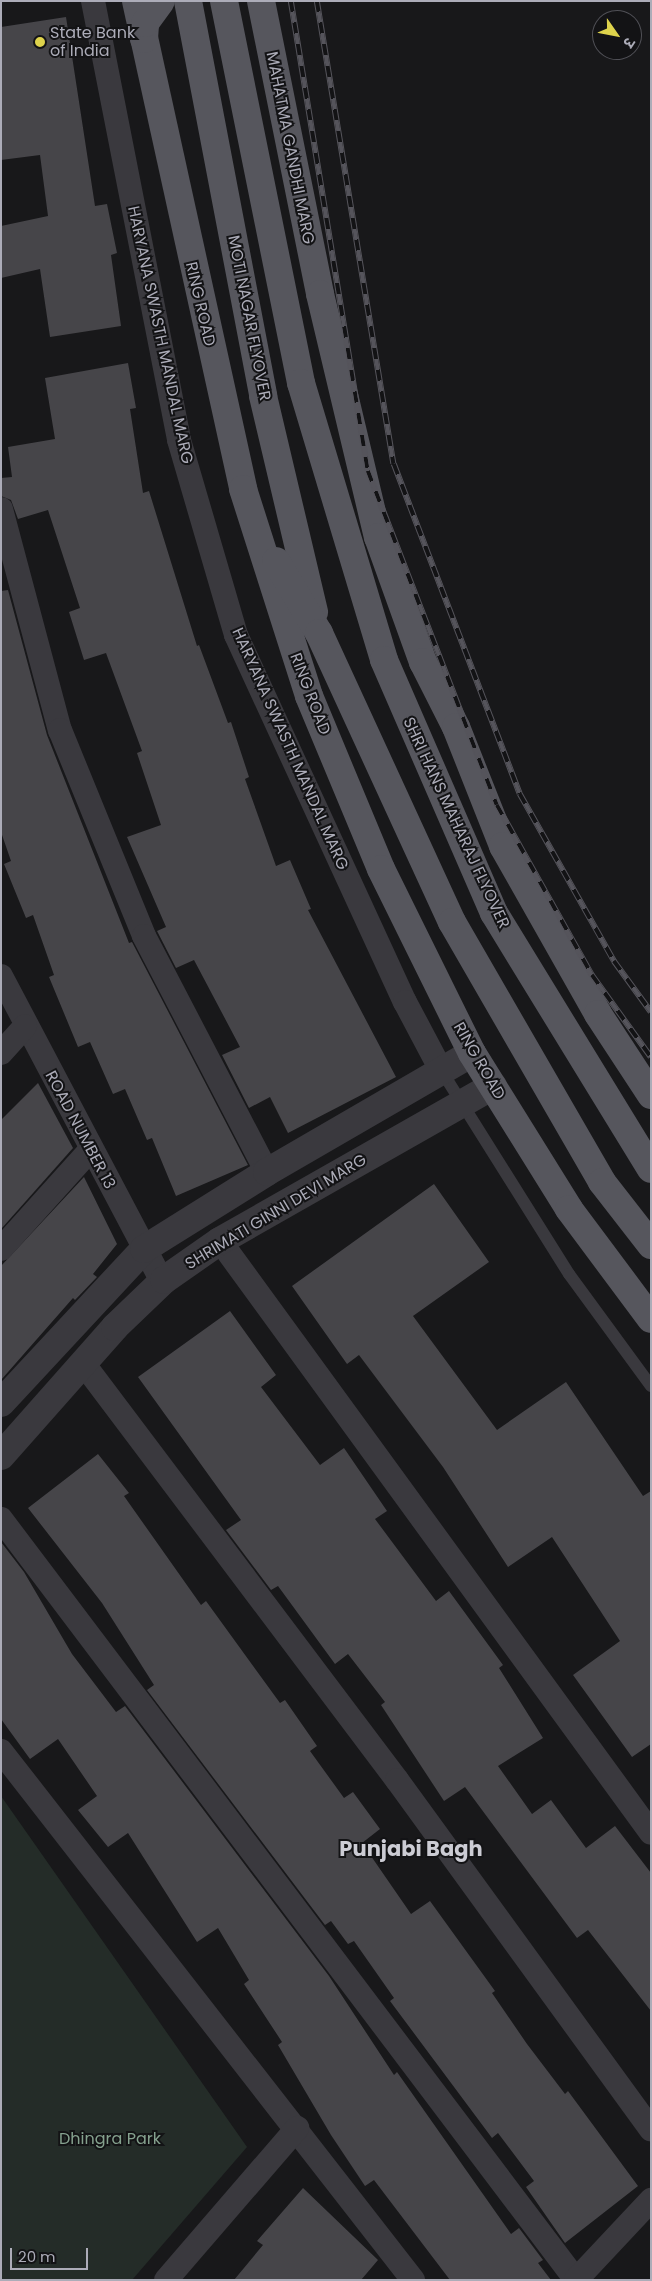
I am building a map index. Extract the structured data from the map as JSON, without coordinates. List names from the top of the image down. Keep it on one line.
{"streets":{"main road":["MAHATMA GANDHI MARG","RING ROAD","MOTI NAGAR FLYOVER","SHRI HANS MAHARAJ FLYOVER"],"street":["HARYANA SWASTH MANDAL MARG","ROAD NUMBER 13","SHRIMATI GINNI DEVI MARG"]},"crossings":[["RING ROAD","SHRIMATI GINNI DEVI MARG"],["ROAD NUMBER 13","SHRIMATI GINNI DEVI MARG"]],"districts":["Punjabi Bagh"],"parks":["Dhingra Park"],"places":["State Bank of India"],"scale_bar":"20 m","north":"bottom right"}
